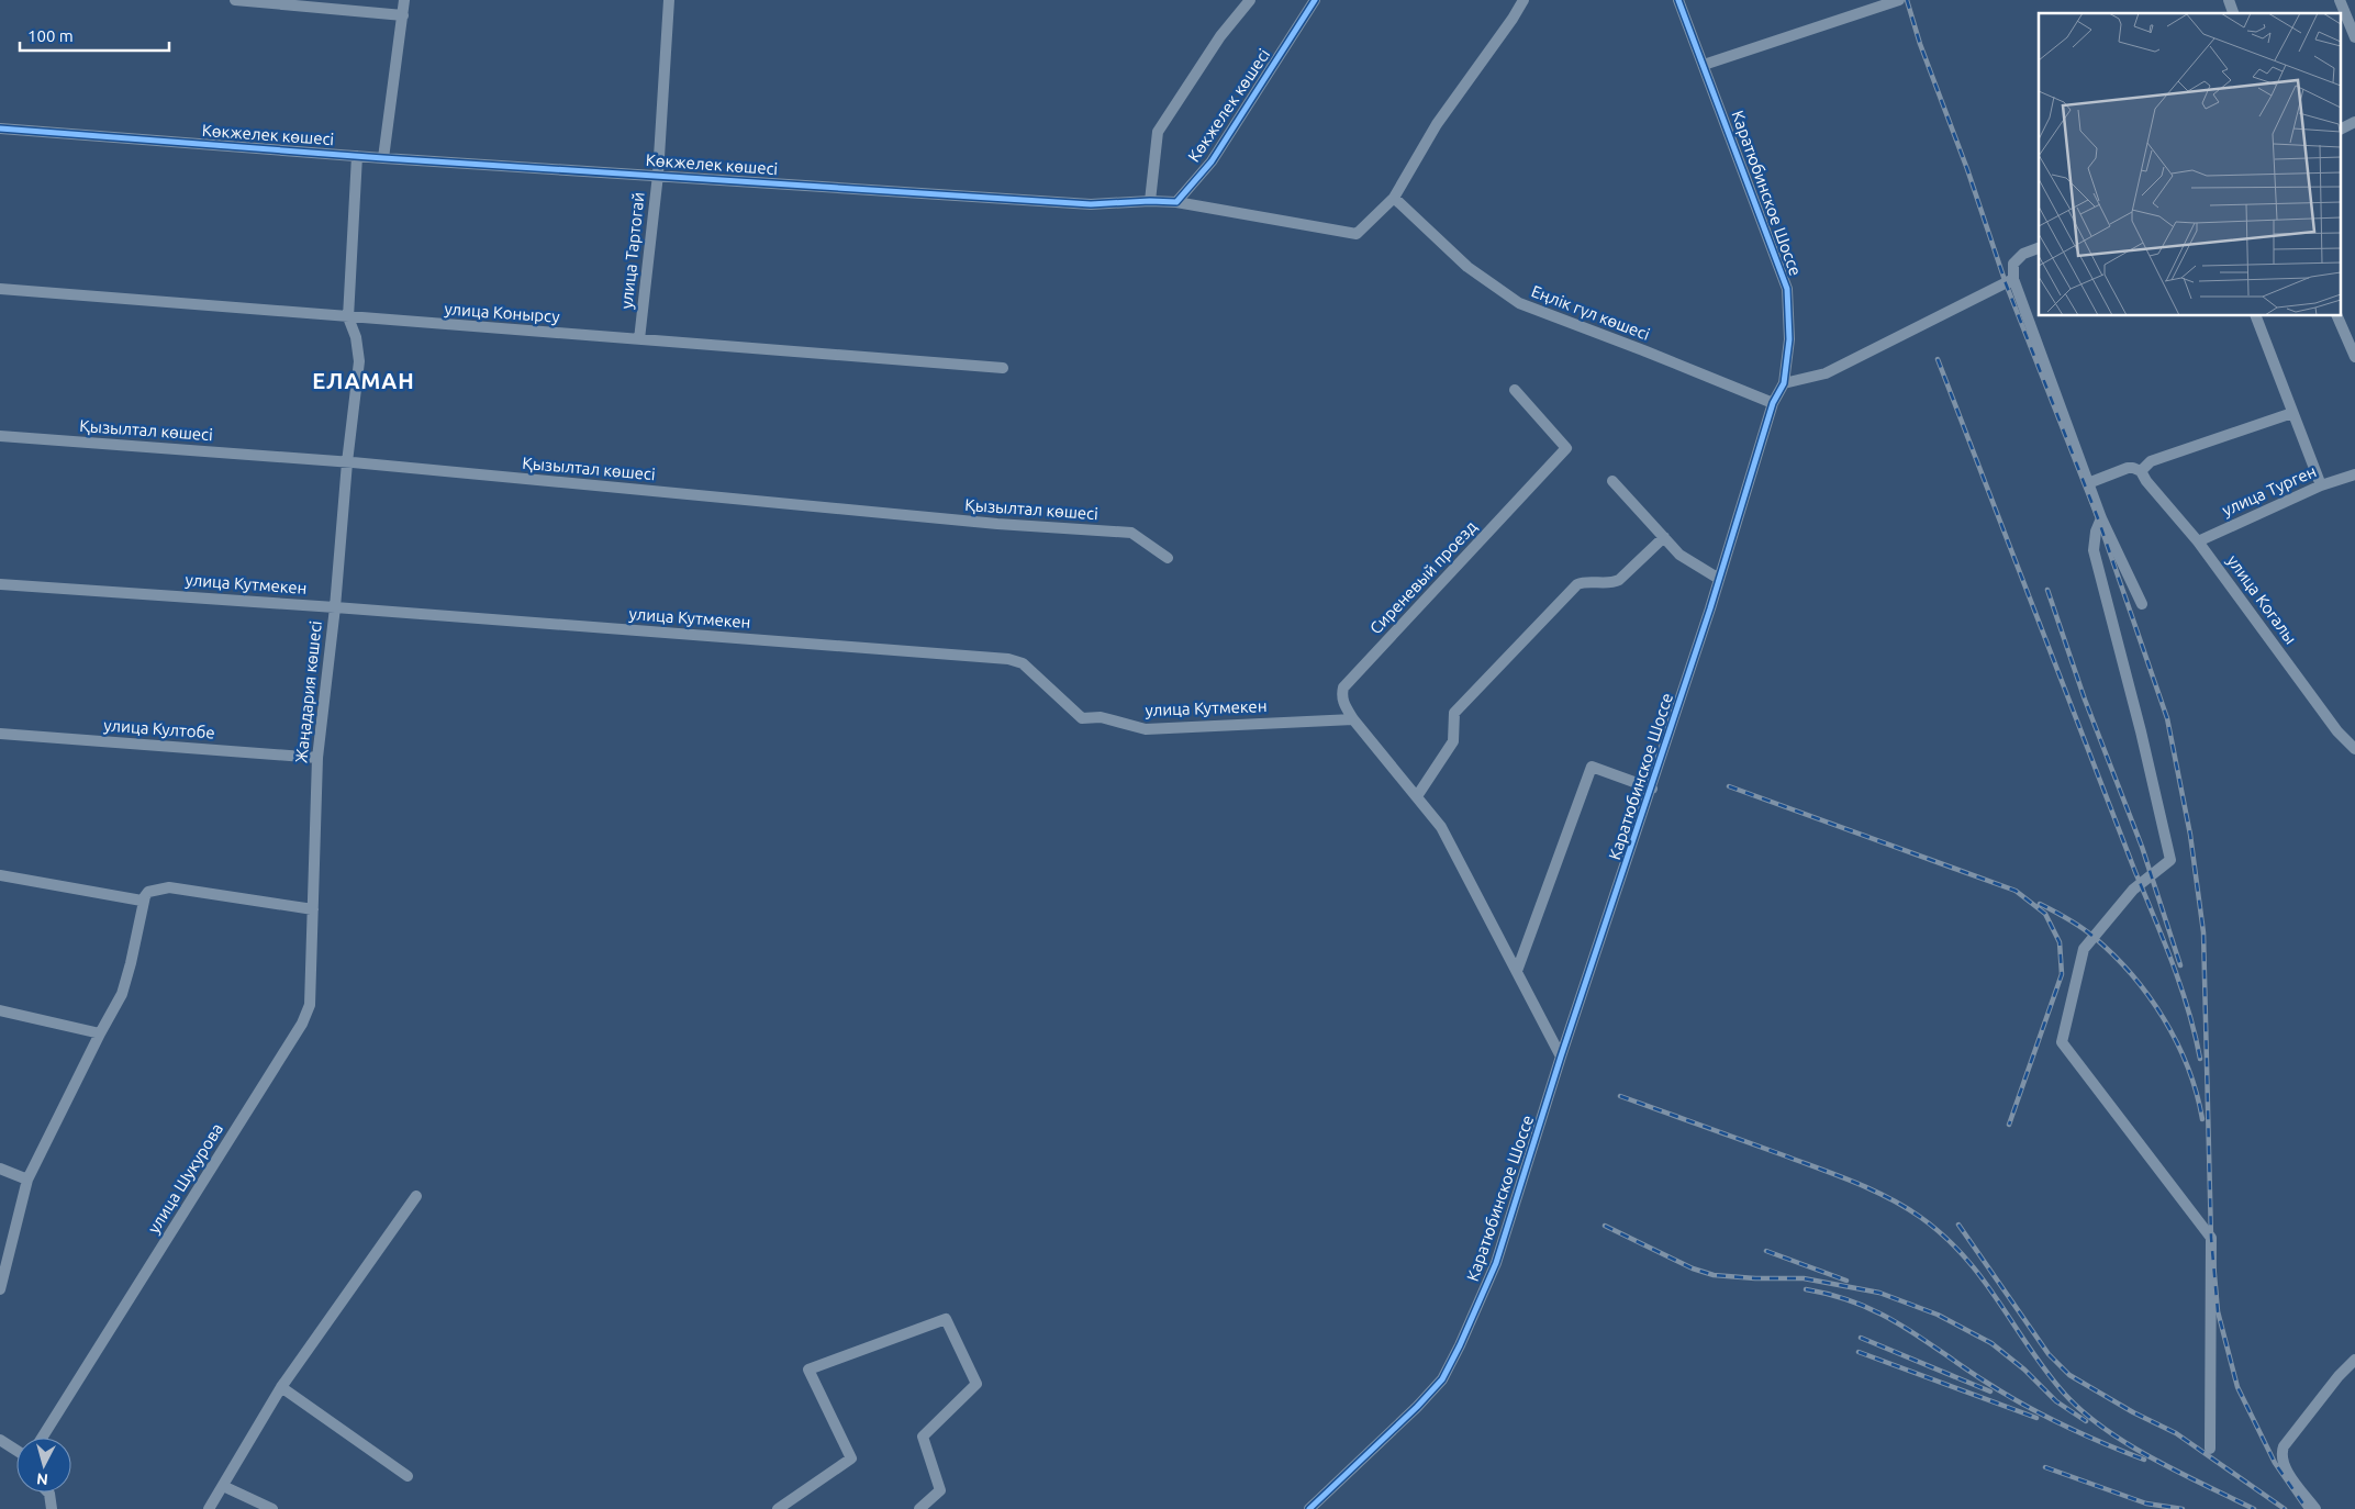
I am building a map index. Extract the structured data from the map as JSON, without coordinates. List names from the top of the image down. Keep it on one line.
{"streets":{"street":["Көкжелек көшесі","Каратюбинское Шоссе","улица Тартогай","улица Конырсу","Еңлік гүл көшесі","Қызылтал көшесі","улица Турген","Сиреневый проезд","улица Кутмекен","улица Когалы","Жаңадария көшесі","улица Култобе","улица Шукурова"]},"crossings":[["Көкжелек көшесі","улица Тартогай"],["Каратюбинское Шоссе","Еңлік гүл көшесі"],["Каратюбинское Шоссе","Сиреневый проезд"],["улица Тартогай","улица Конырсу"],["улица Конырсу","Жаңадария көшесі"],["Қызылтал көшесі","Жаңадария көшесі"],["улица Турген","улица Когалы"],["Сиреневый проезд","улица Кутмекен"],["улица Кутмекен","Жаңадария көшесі"],["Жаңадария көшесі","улица Култобе"],["Жаңадария көшесі","улица Шукурова"]],"districts":["ЕЛАМАН"],"scale_bar":"100 m","north":"bottom"}
